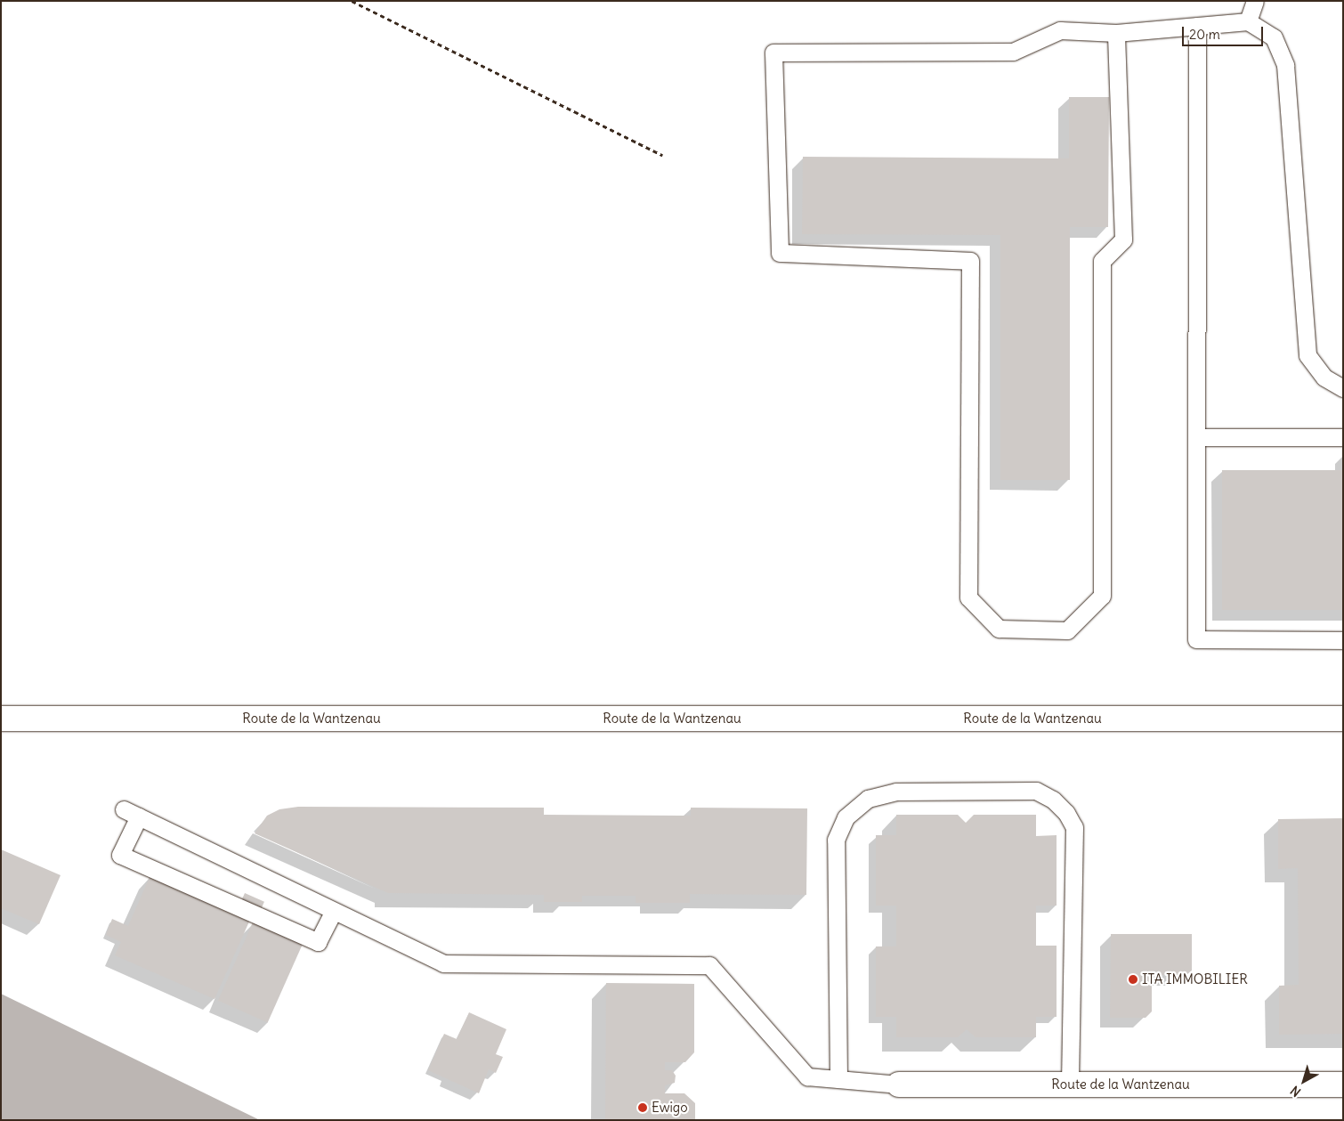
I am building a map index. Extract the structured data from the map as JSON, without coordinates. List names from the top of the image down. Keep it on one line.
{"streets":{"main road":["Route de la Wantzenau"]},"places":["ITA IMMOBILIER","Ewigo"],"scale_bar":"20 m","north":"bottom left"}
